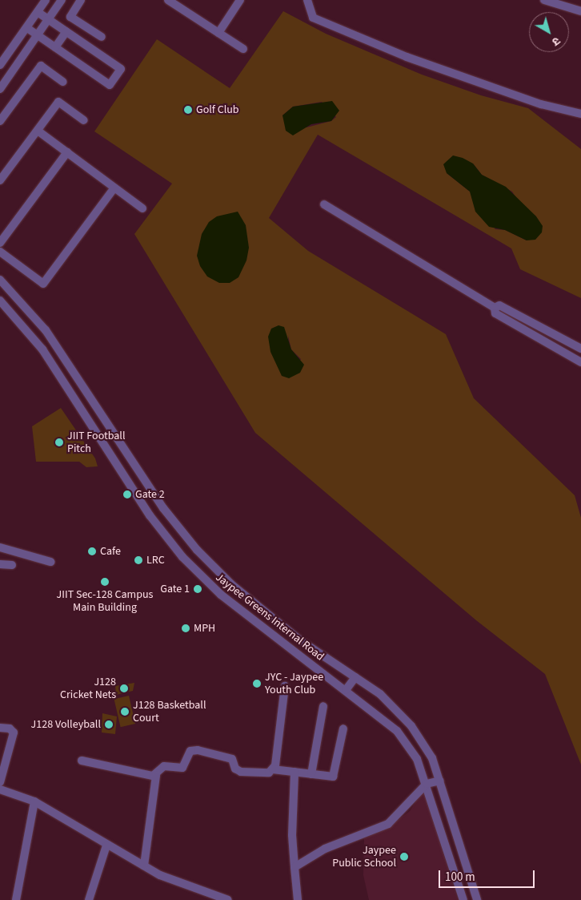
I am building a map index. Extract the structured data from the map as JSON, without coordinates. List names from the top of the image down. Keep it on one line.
{"streets":{"street":["Jaypee Greens Internal Road"]},"places":["Golf Club","JIIT Football Pitch","Gate 2","Cafe","LRC","JIIT Sec-128 Campus Main Building","Gate 1","MPH","JYC - Jaypee Youth Club","J128 Cricket Nets","J128 Basketball Court","J128 Volleyball","Jaypee Public School"],"scale_bar":"100 m","north":"bottom right"}
